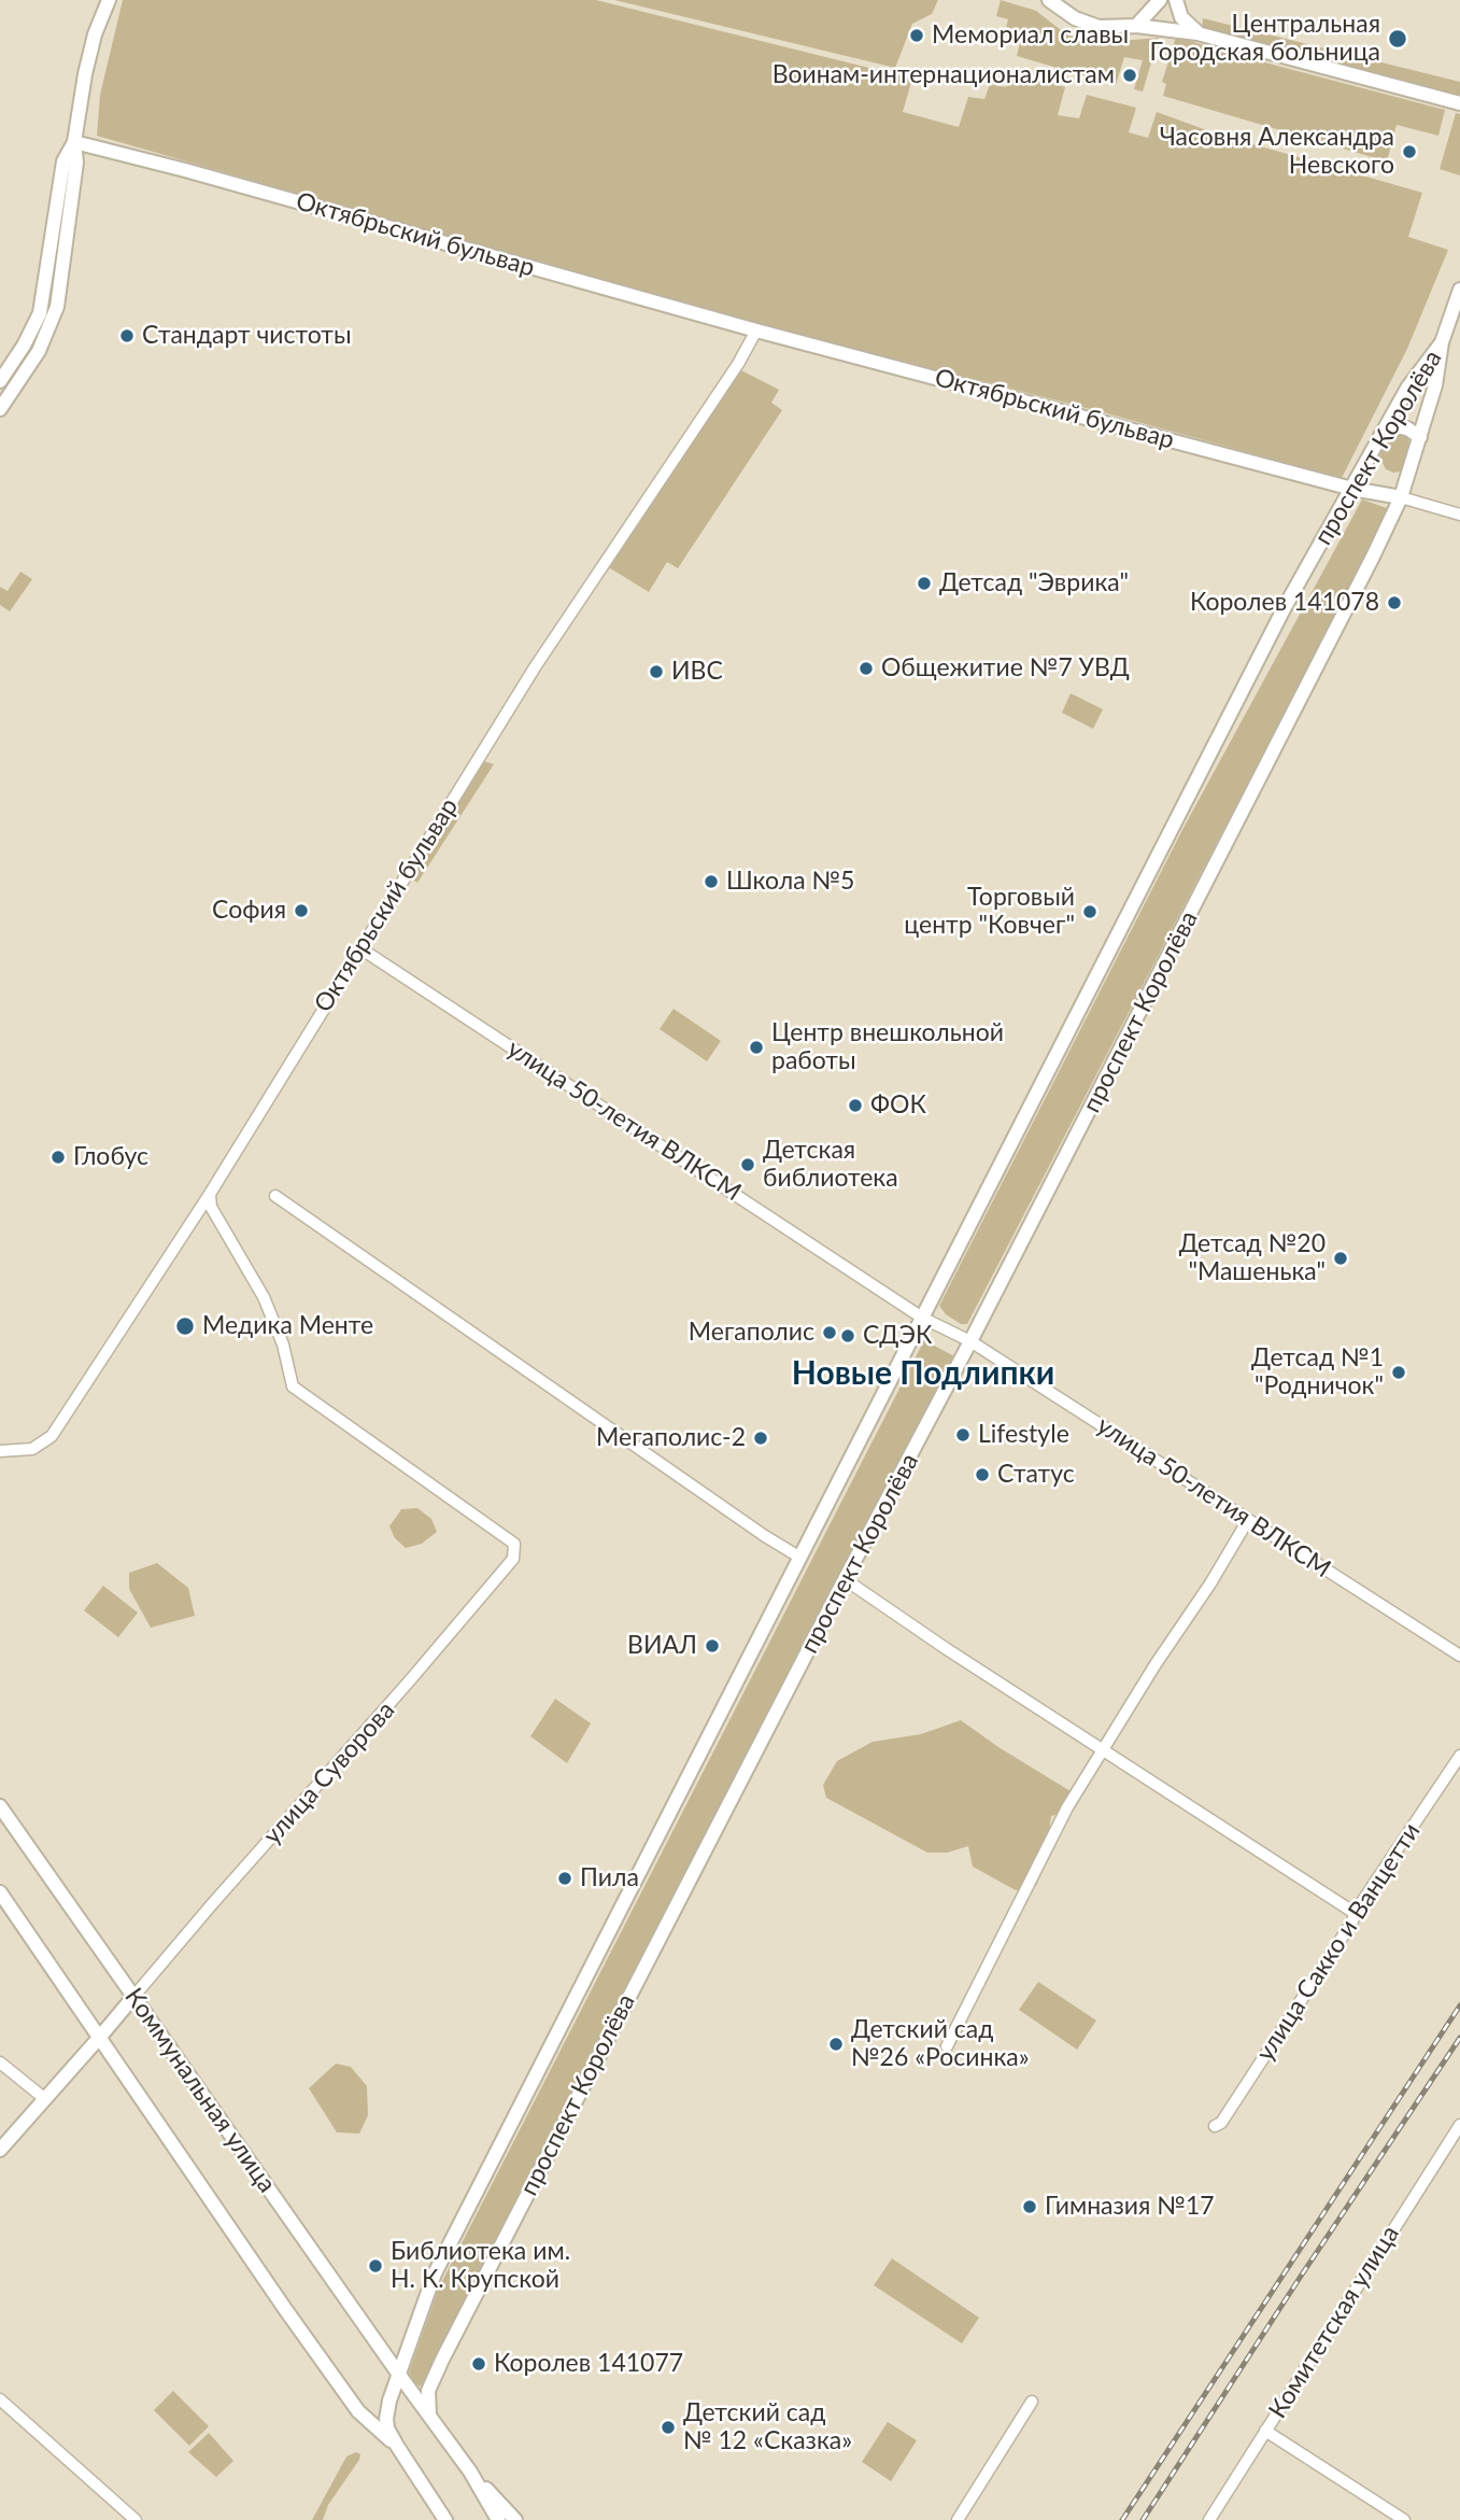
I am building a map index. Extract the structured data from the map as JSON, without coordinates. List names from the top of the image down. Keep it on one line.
{"streets":{"main road":["Октябрьский бульвар","проспект Королёва","Коммунальная улица"],"street":["улица 50-летия ВЛКСМ","улица Суворова","улица Сакко и Ванцетти","Комитетская улица"]},"crossings":[["Октябрьский бульвар","проспект Королёва"],["Октябрьский бульвар","улица 50-летия ВЛКСМ"],["Октябрьский бульвар","улица Суворова"],["проспект Королёва","улица 50-летия ВЛКСМ"],["проспект Королёва","Коммунальная улица"],["улица Суворова","Коммунальная улица"]],"districts":["Новые Подлипки"],"places":["Мемориал славы","Центральная Городская больница","Воинам-интернационалистам","Часовня Александра Невского","Стандарт чистоты","Детсад \"Эврика\"","Королев 141078","Общежитие №7 УВД","ИВС","Школа №5","София","Торговый центр \"Ковчег\"","Центр внешкольной работы","ФОК","Глобус","Детская библиотека","Детсад №20 \"Машенька\"","Медика Менте","Мегаполис","СДЭК","Детсад №1 \"Родничок\"","Lifestyle","Мегаполис-2","Статус","ВИАЛ","Пила","Детский сад №26 «Росинка»","Гимназия №17","Библиотека им. Н. К. Крупской","Королев 141077","Детский сад № 12 «Сказка»"]}
